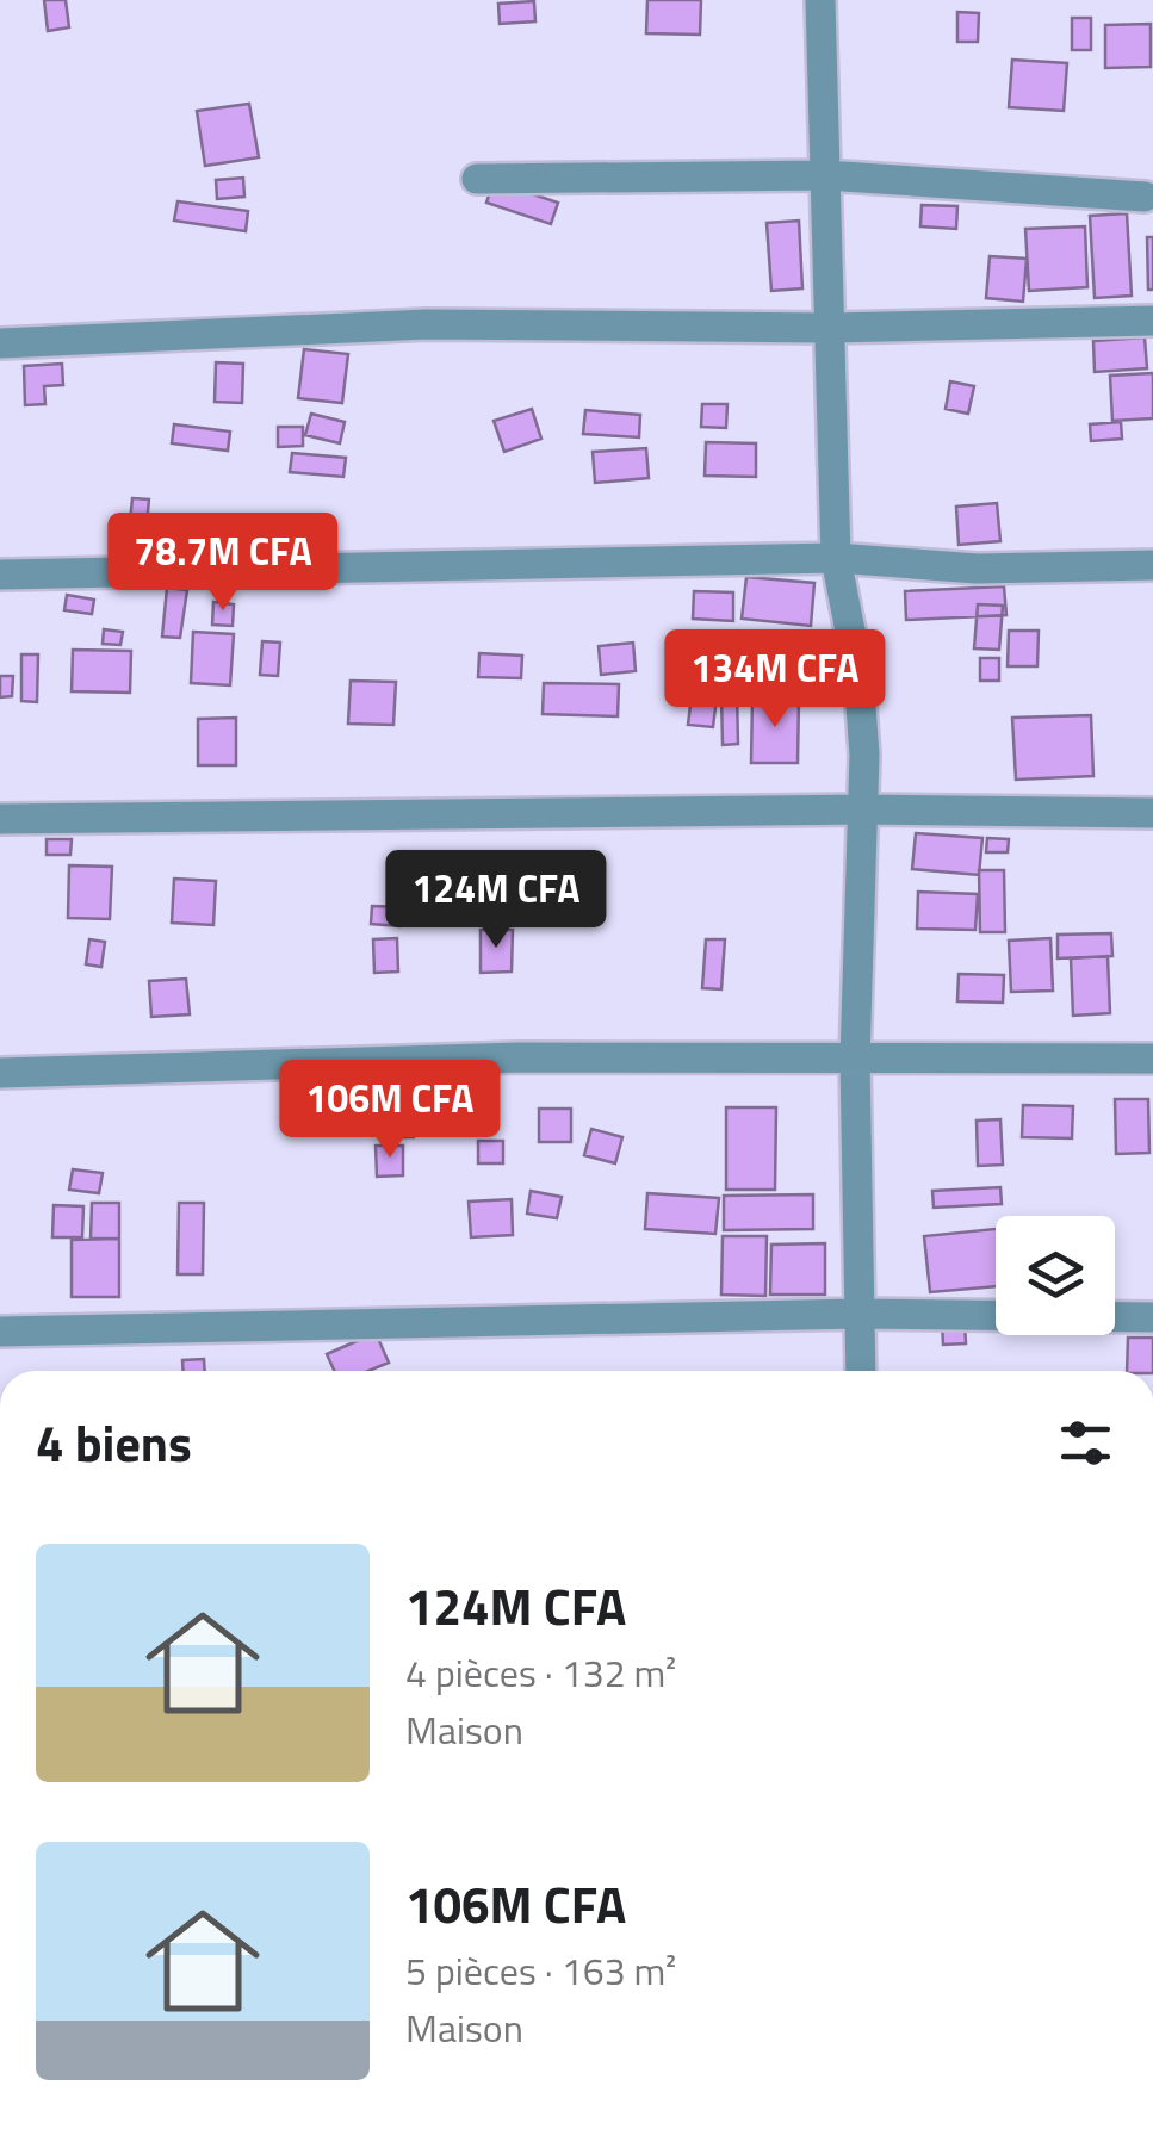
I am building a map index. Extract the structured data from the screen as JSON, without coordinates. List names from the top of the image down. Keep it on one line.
{"page":{"price":["78.7M CFA","134M CFA","124M CFA","106M CFA"],"heading":"4 biens","list":[{"name":"124M CFA","note":"4 pièces · 132 m² · Maison"},{"name":"106M CFA","note":"5 pièces · 163 m² · Maison"}]}}
